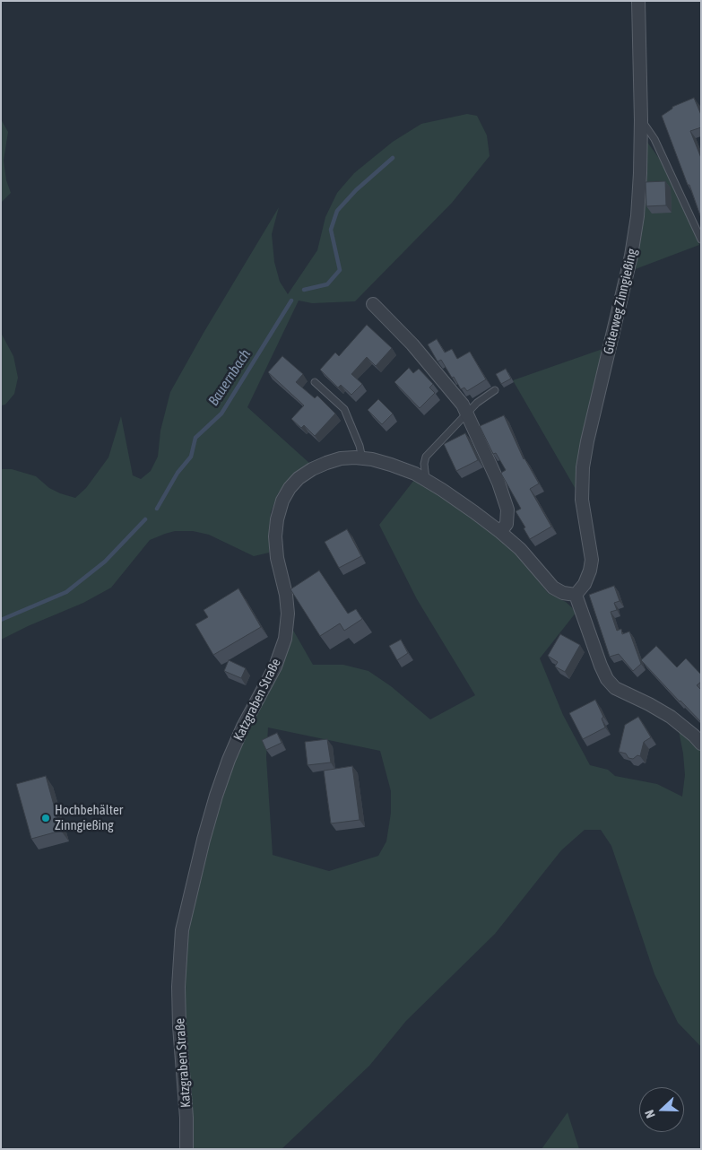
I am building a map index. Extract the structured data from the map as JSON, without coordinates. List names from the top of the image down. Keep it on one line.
{"streets":{"street":["Güterweg Zinngießing","Katzgraben Straße"]},"crossings":[["Güterweg Zinngießing","Katzgraben Straße"]],"water":["Bauernbach"],"places":["Hochbehälter Zinngießing"],"north":"left"}
